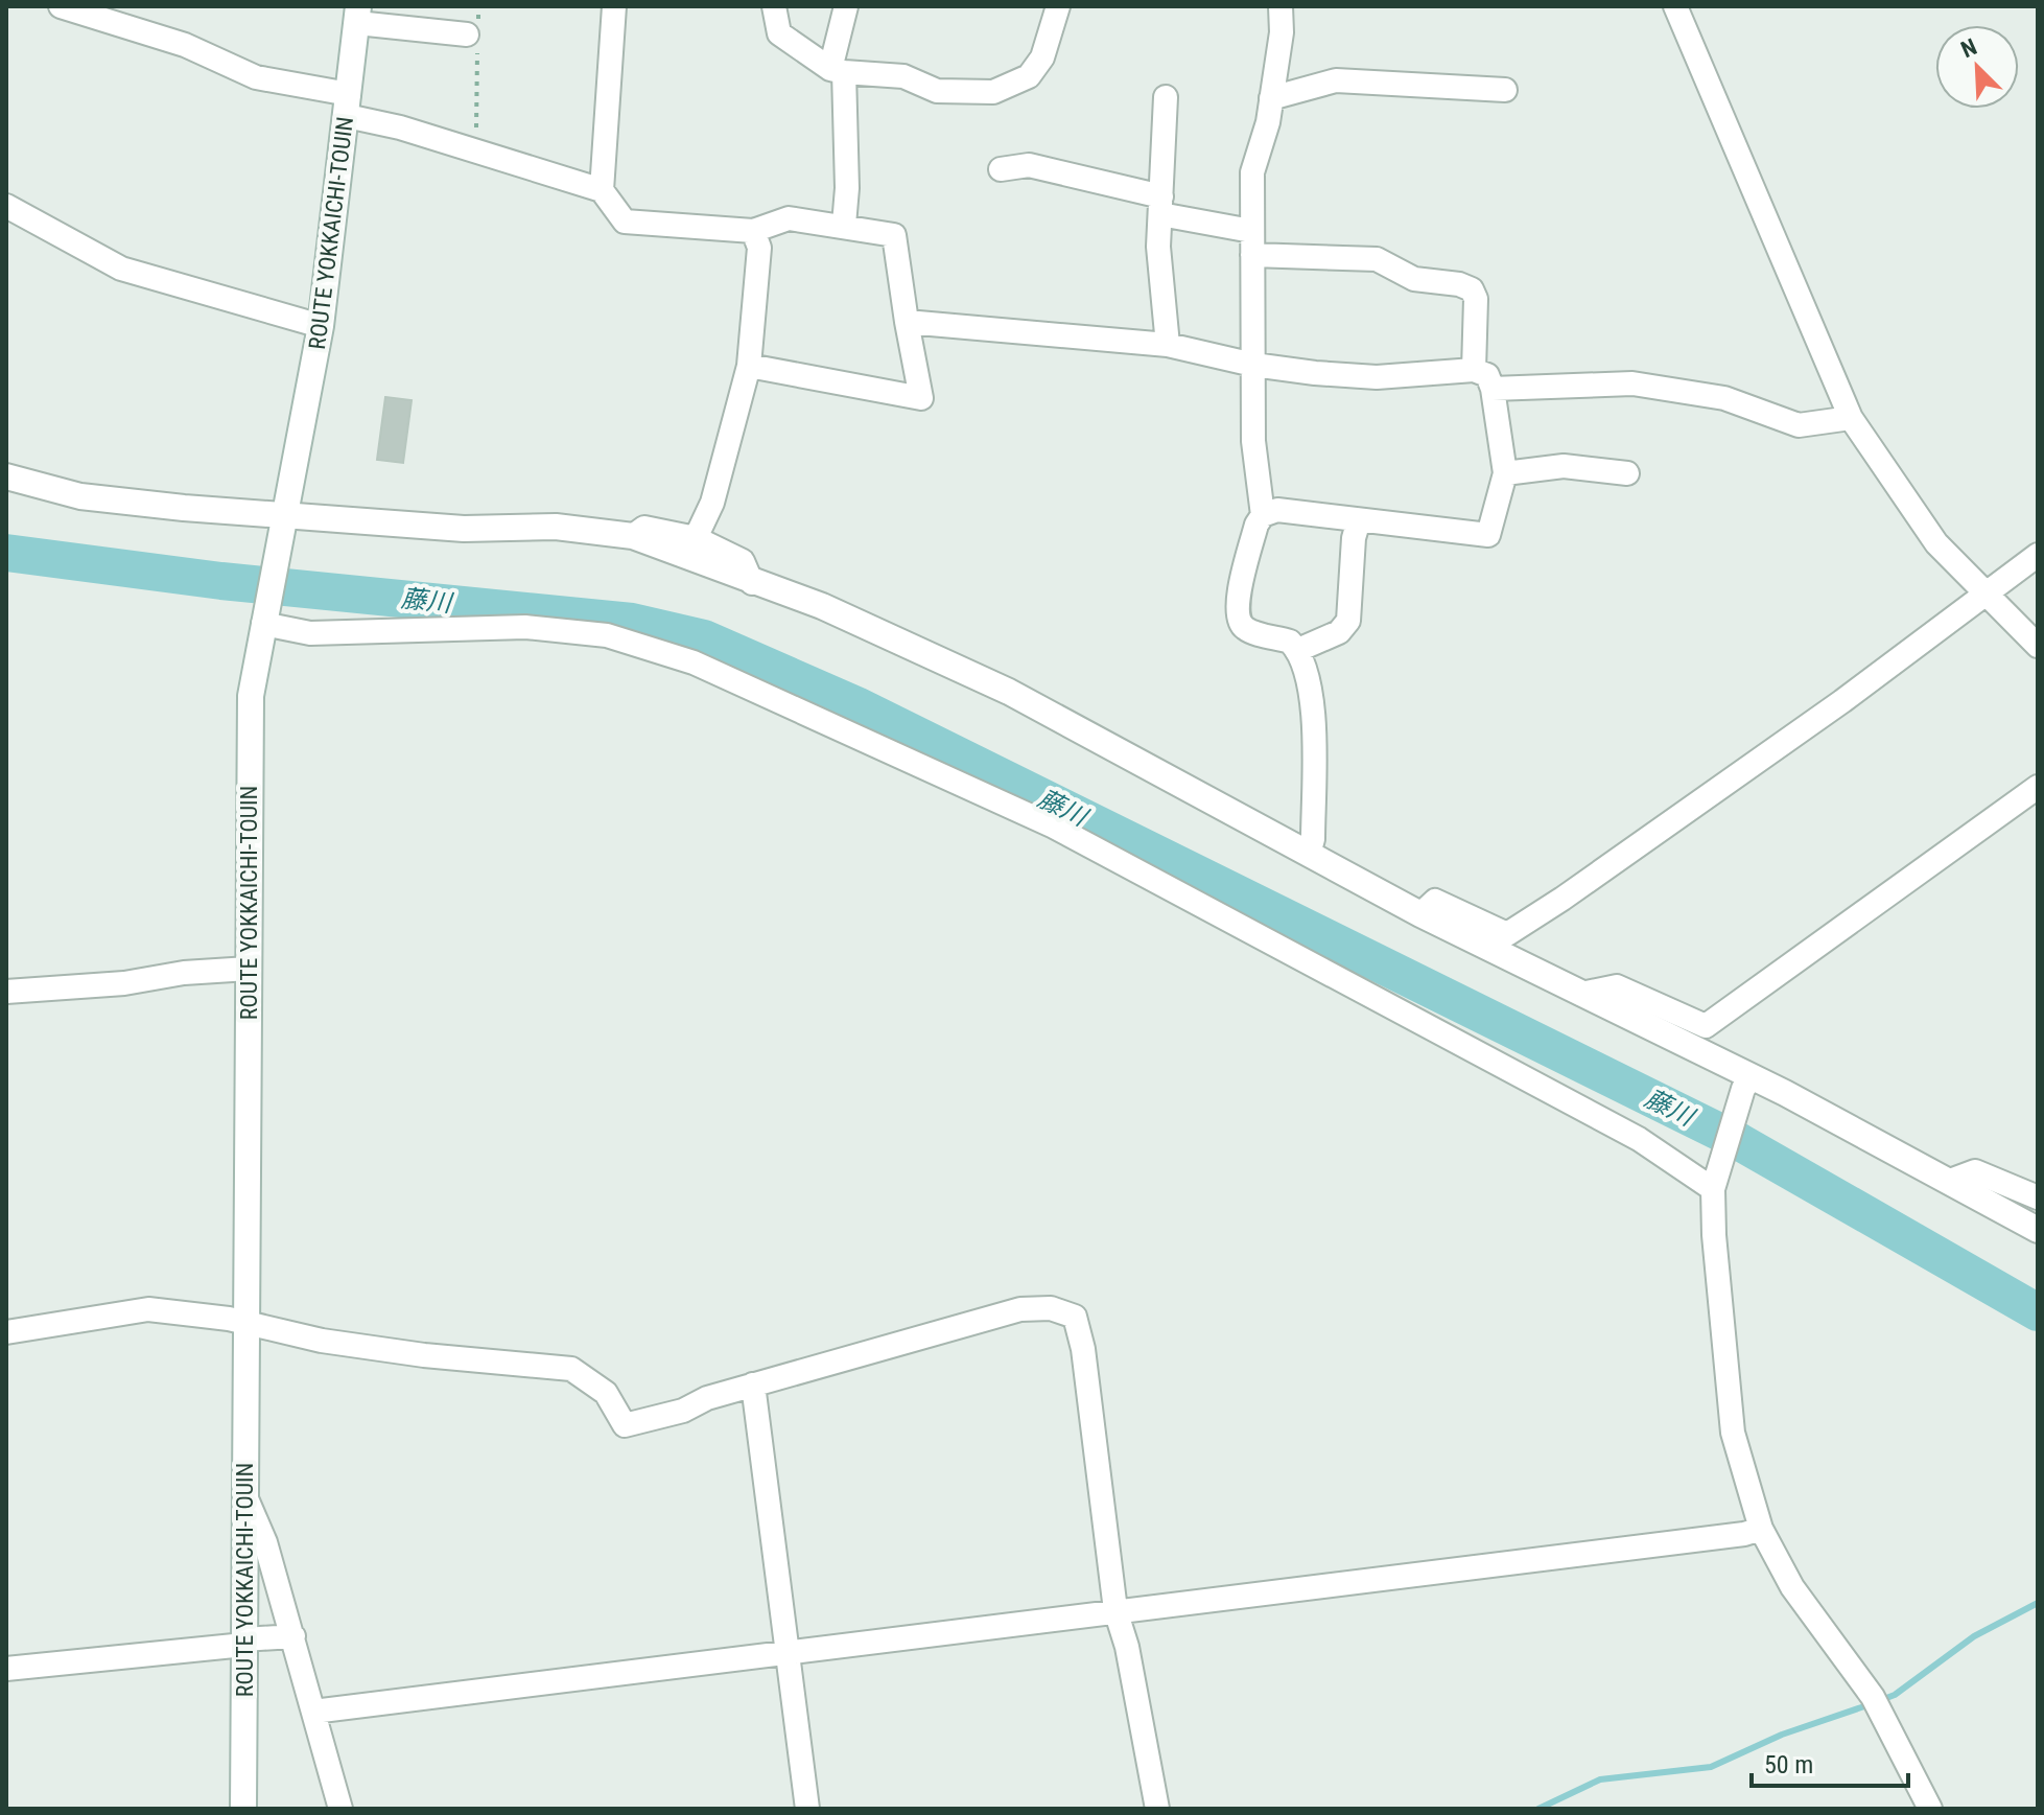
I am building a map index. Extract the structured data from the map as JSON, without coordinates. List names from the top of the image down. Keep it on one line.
{"streets":{"street":["ROUTE YOKKAICHI-TOUIN"]},"water":["藤川"],"scale_bar":"50 m","north":"top left"}
